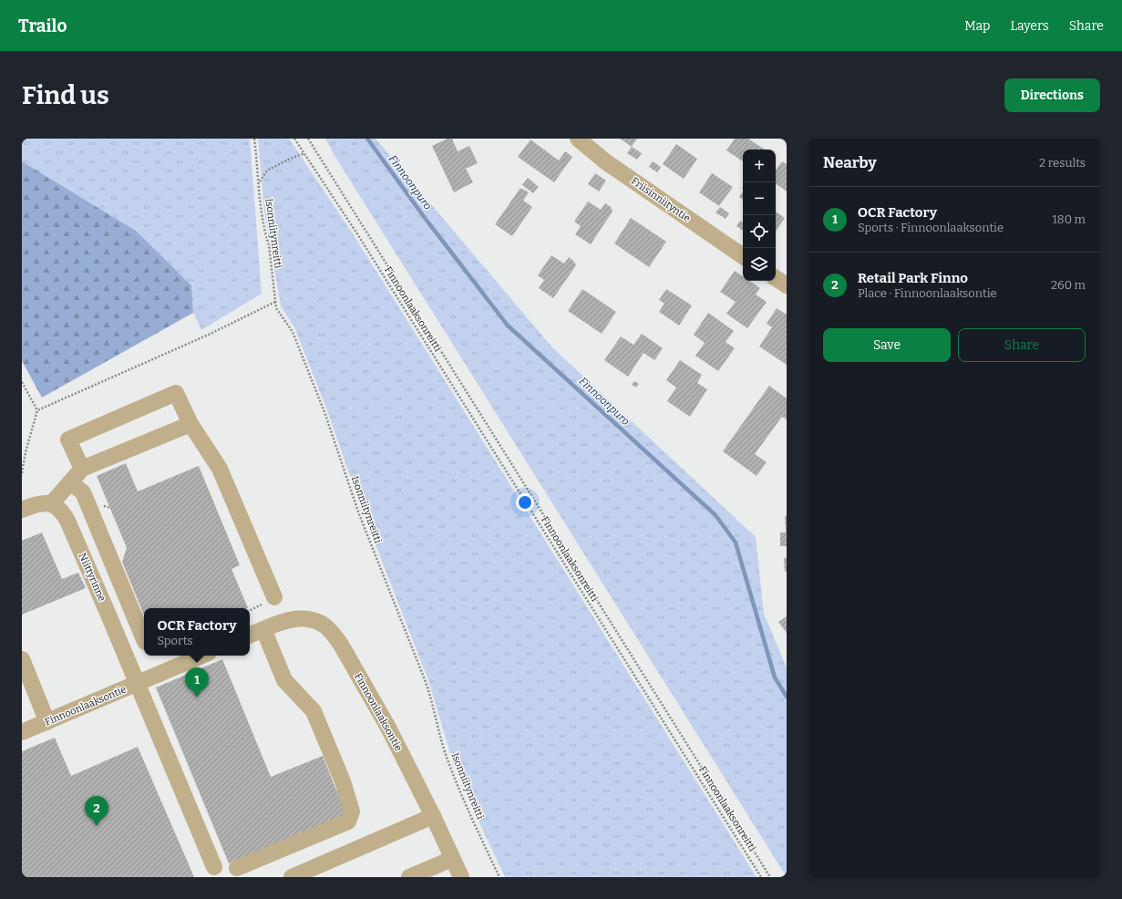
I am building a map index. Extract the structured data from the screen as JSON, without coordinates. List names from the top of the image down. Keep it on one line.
{"streets":{"street":["Friisinniityntie","Niittyrinne","Finnoonlaaksontie"],"path":["Isonniitynreitti","Finnoonlaaksonreitti"]},"crossings":[["Niittyrinne","Finnoonlaaksontie"]],"water":["Finnoonpuro"],"page":{"header":"Trailo","nav":["Map","Layers","Share"],"buttons":["Directions",["Save","Share"]],"title":"Find us","heading":["Nearby","2 results"],"map_buttons":["+","−"],"list":[{"mark":"1","name":"OCR Factory","note":"Sports · Finnoonlaaksontie","value":"180 m"},{"mark":"2","name":"Retail Park Finno","note":"Place · Finnoonlaaksontie","value":"260 m"}],"popup":["OCR Factory","Sports"],"pins":["1","2"]}}
